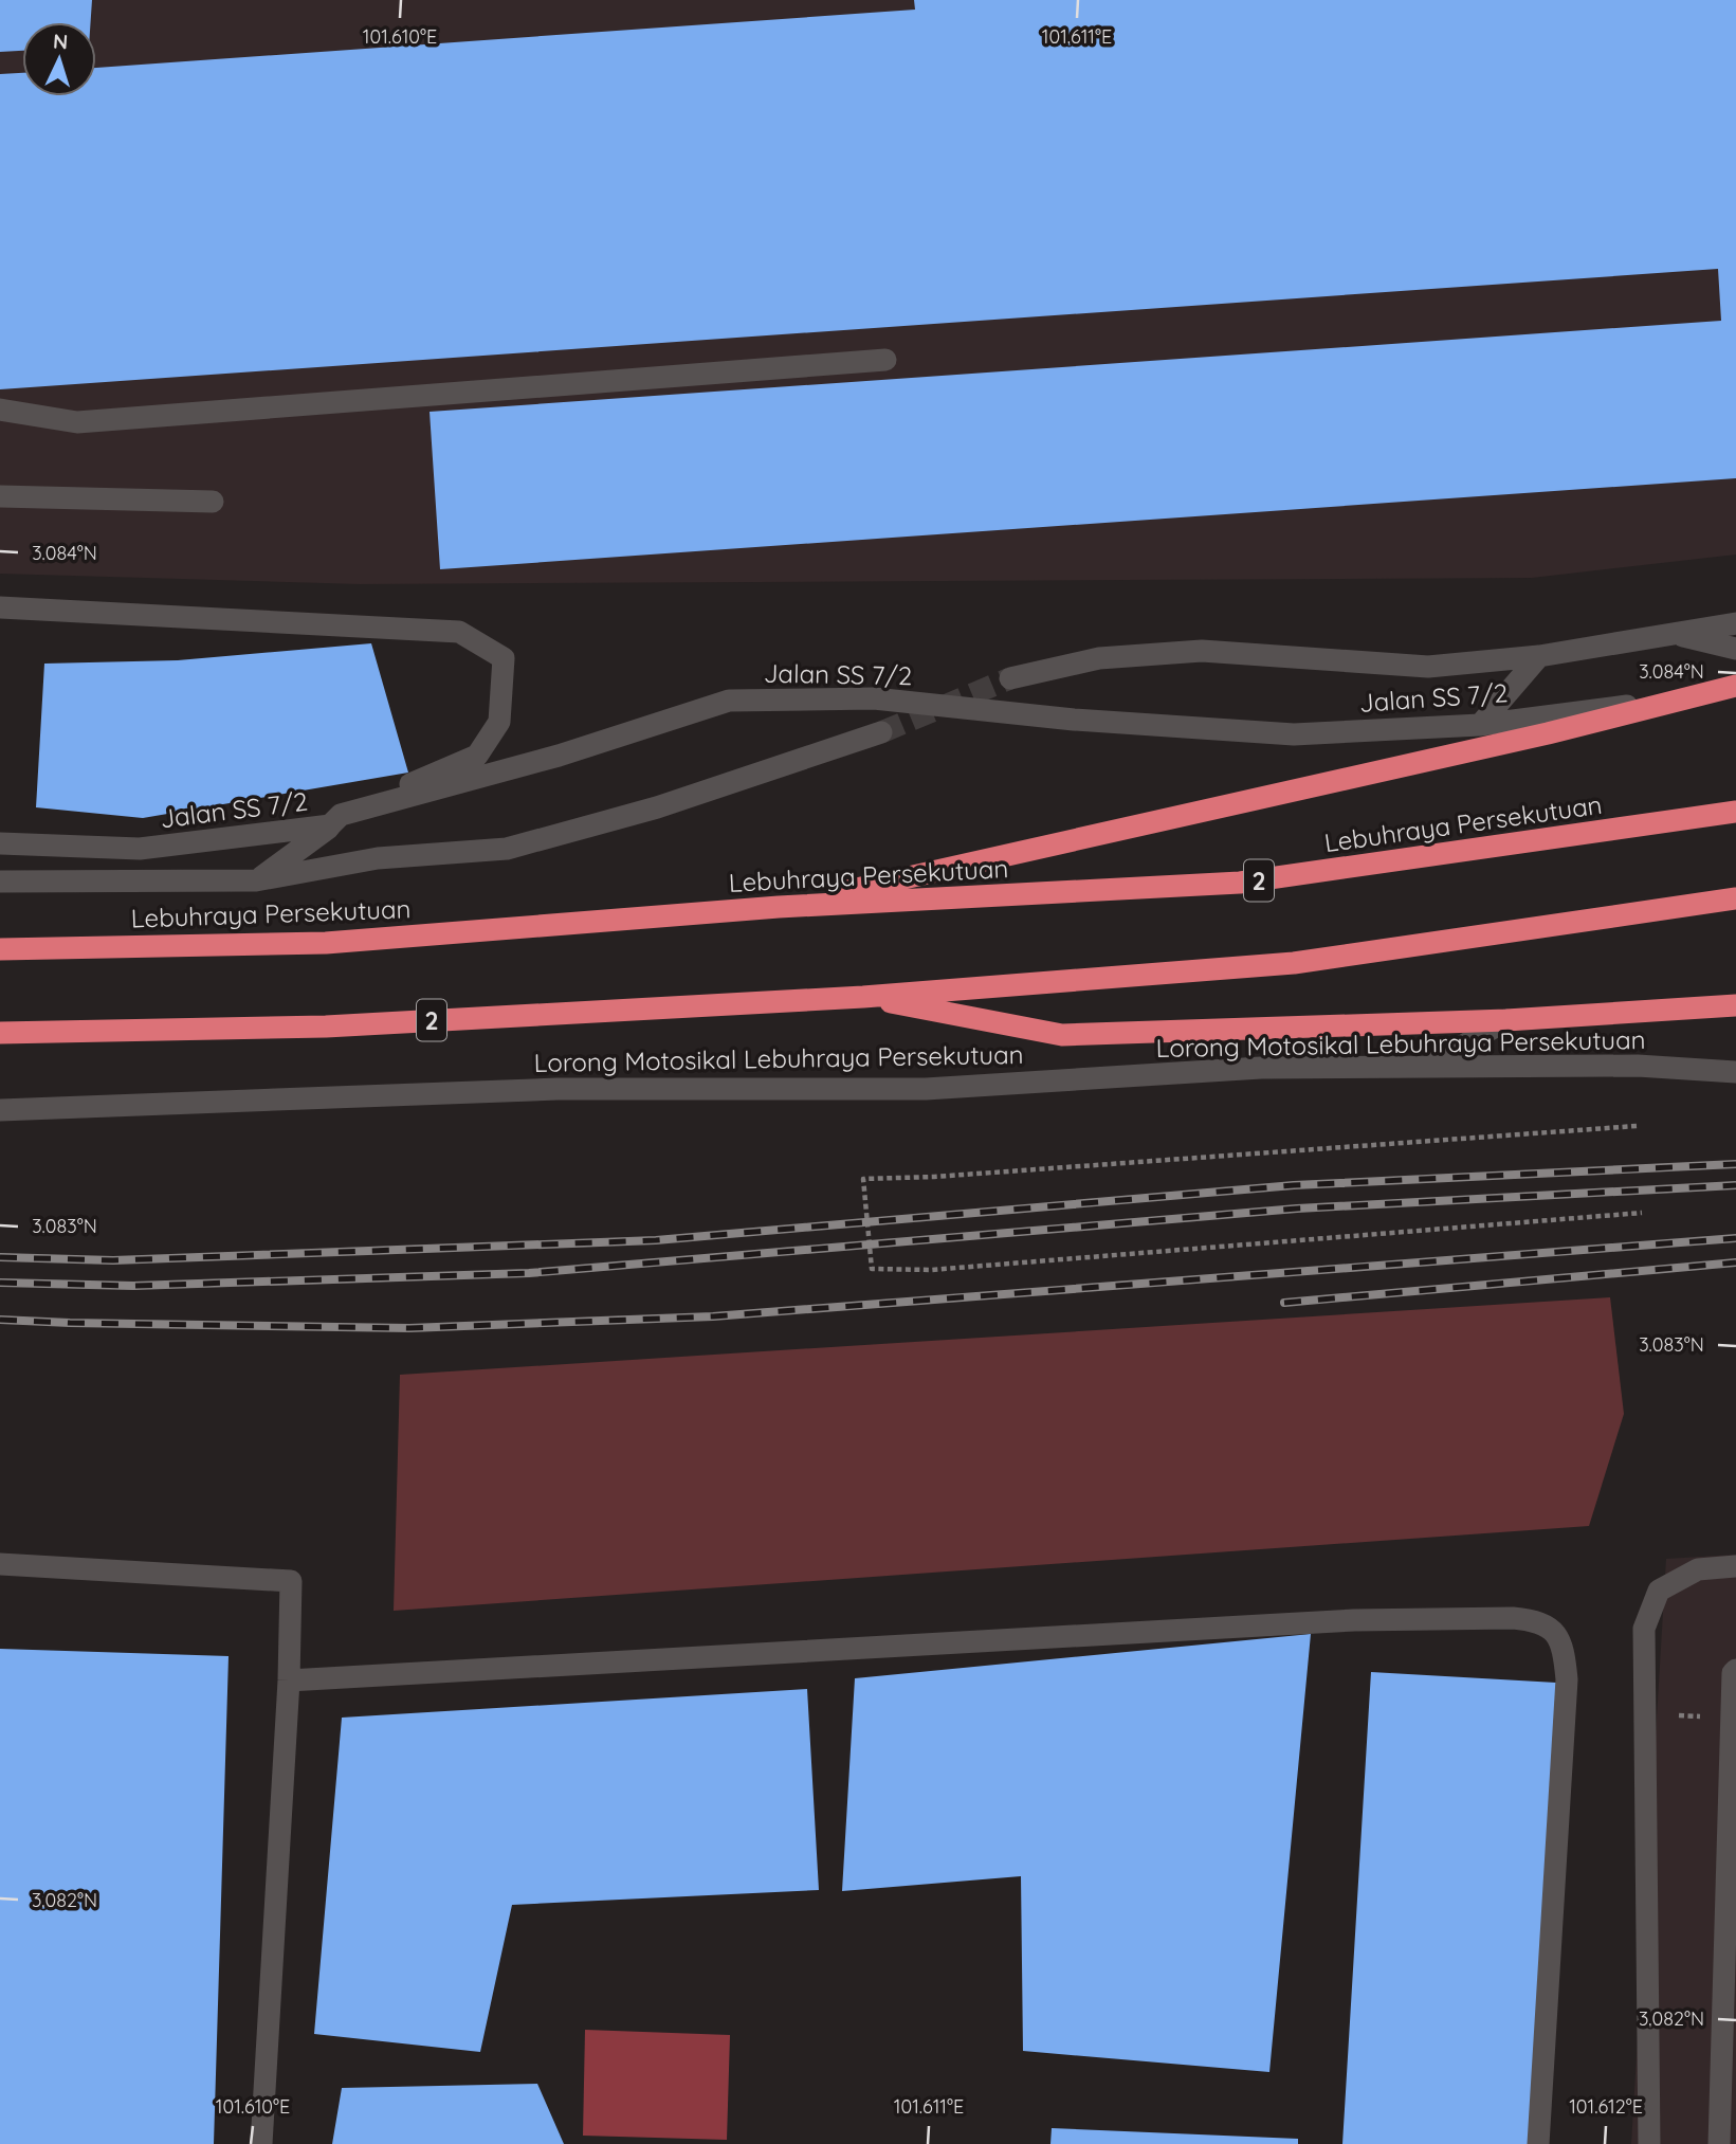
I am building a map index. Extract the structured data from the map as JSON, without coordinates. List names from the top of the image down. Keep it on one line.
{"streets":{"highway":["Lebuhraya Persekutuan","2"],"street":["Jalan SS 7/2","Lorong Motosikal Lebuhraya Persekutuan"]},"north":"top","coordinates":["101.610°E","101.611°E","3.084°N","3.083°N","3.082°N","101.612°E"]}
